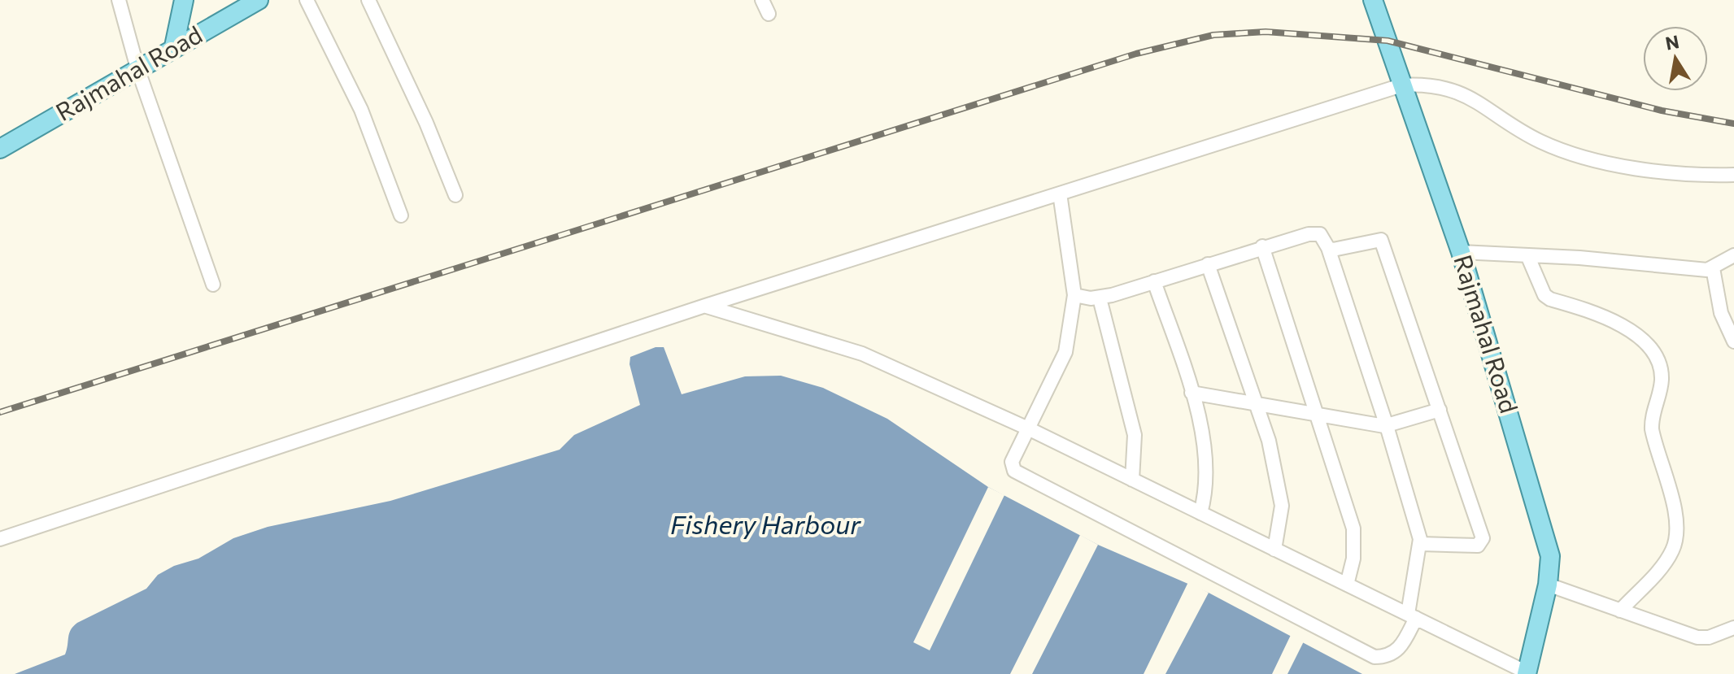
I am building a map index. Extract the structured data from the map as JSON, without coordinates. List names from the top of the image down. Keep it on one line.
{"streets":{"main road":["Rajmahal Road"]},"water":["Fishery Harbour"],"north":"top"}
